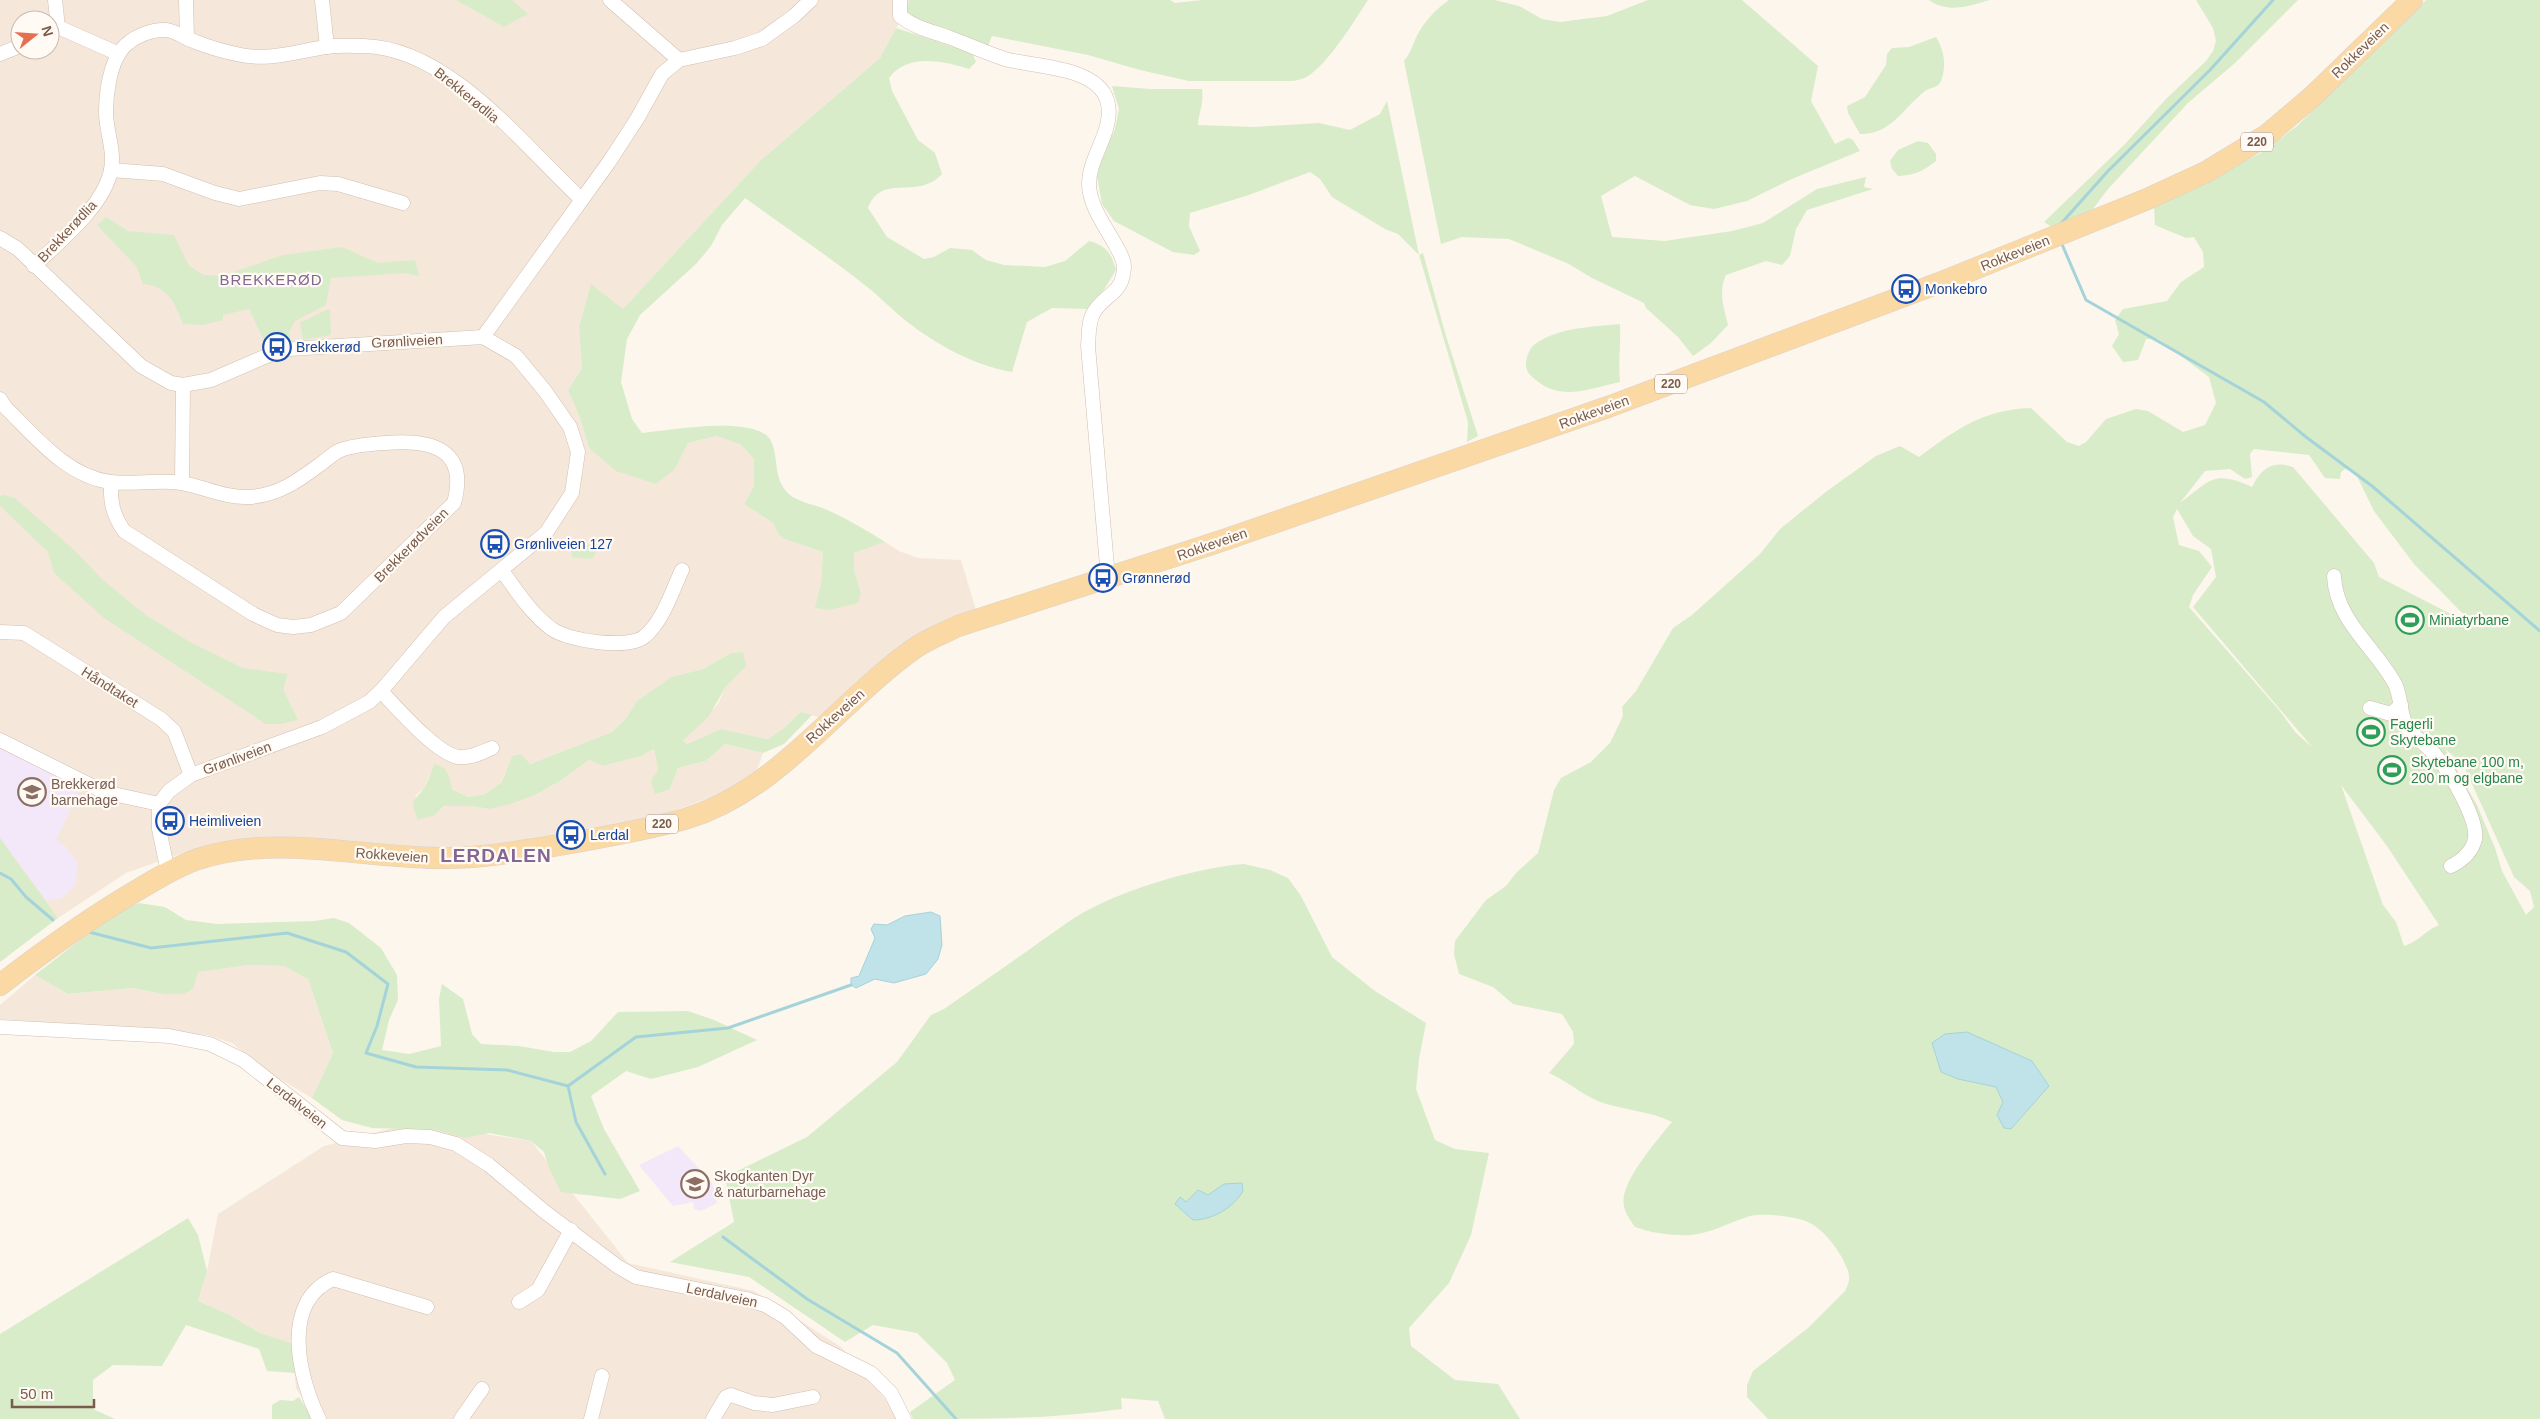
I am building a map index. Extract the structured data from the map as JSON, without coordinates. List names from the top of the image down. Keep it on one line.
{"streets":{"main road":["Rokkeveien","220"],"street":["Brekkerødlia","Grønliveien","Brekkerødveien","Håndtaket","Lerdalveien"]},"crossings":[["Brekkerødlia","Grønliveien"],["Grønliveien","Håndtaket"]],"districts":["BREKKERØD","LERDALEN"],"places":{"bus stop":["Monkebro","Brekkerød","Grønliveien 127","Grønnerød","Heimliveien","Lerdal"],"sports":["Miniatyrbane","Fagerli Skytebane","Skytebane 100 m, 200 m og elgbane"],"school or university":["Brekkerød barnehage","Skogkanten Dyr & naturbarnehage"]},"scale_bar":"50 m","north":"right"}
